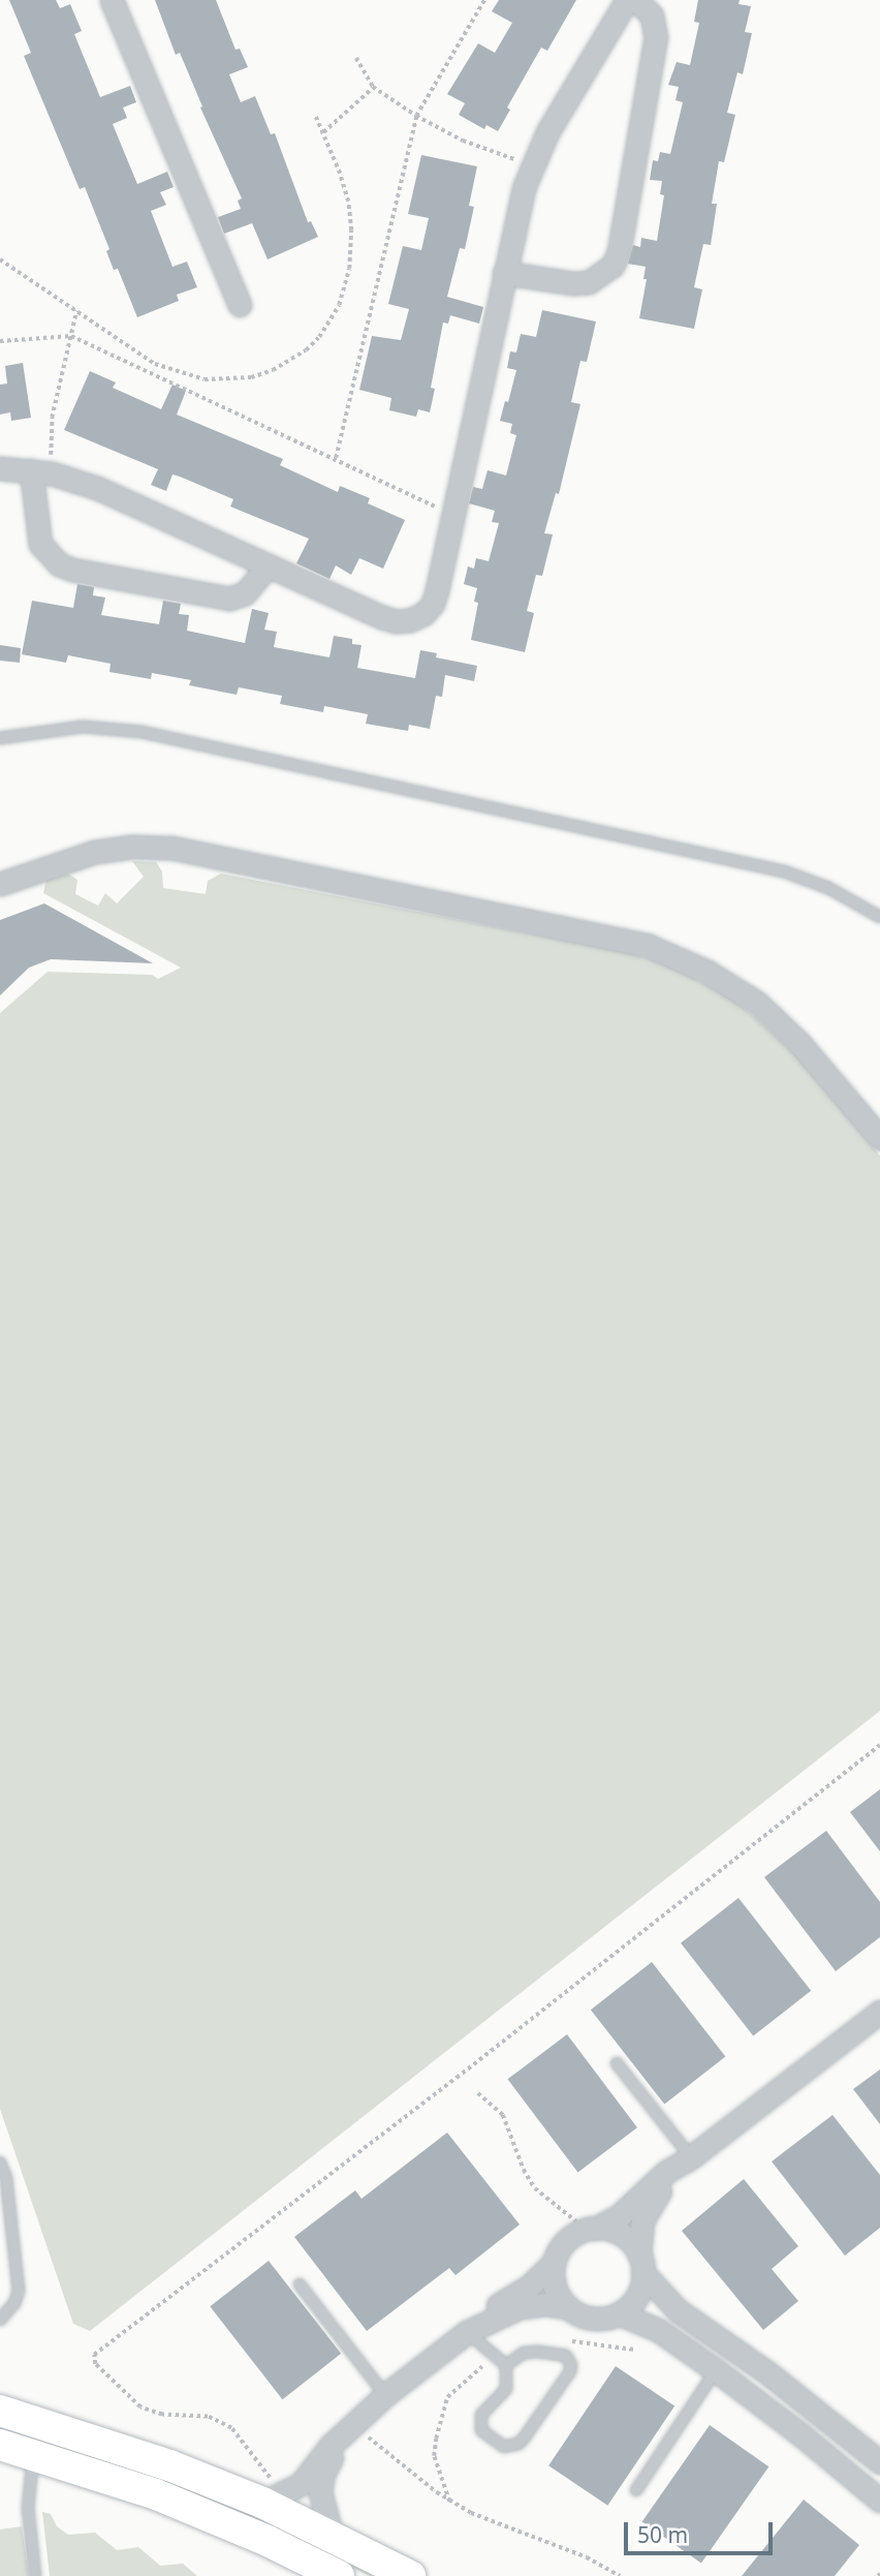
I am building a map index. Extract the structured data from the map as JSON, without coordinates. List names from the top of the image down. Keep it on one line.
{"scale_bar":"50 m"}
